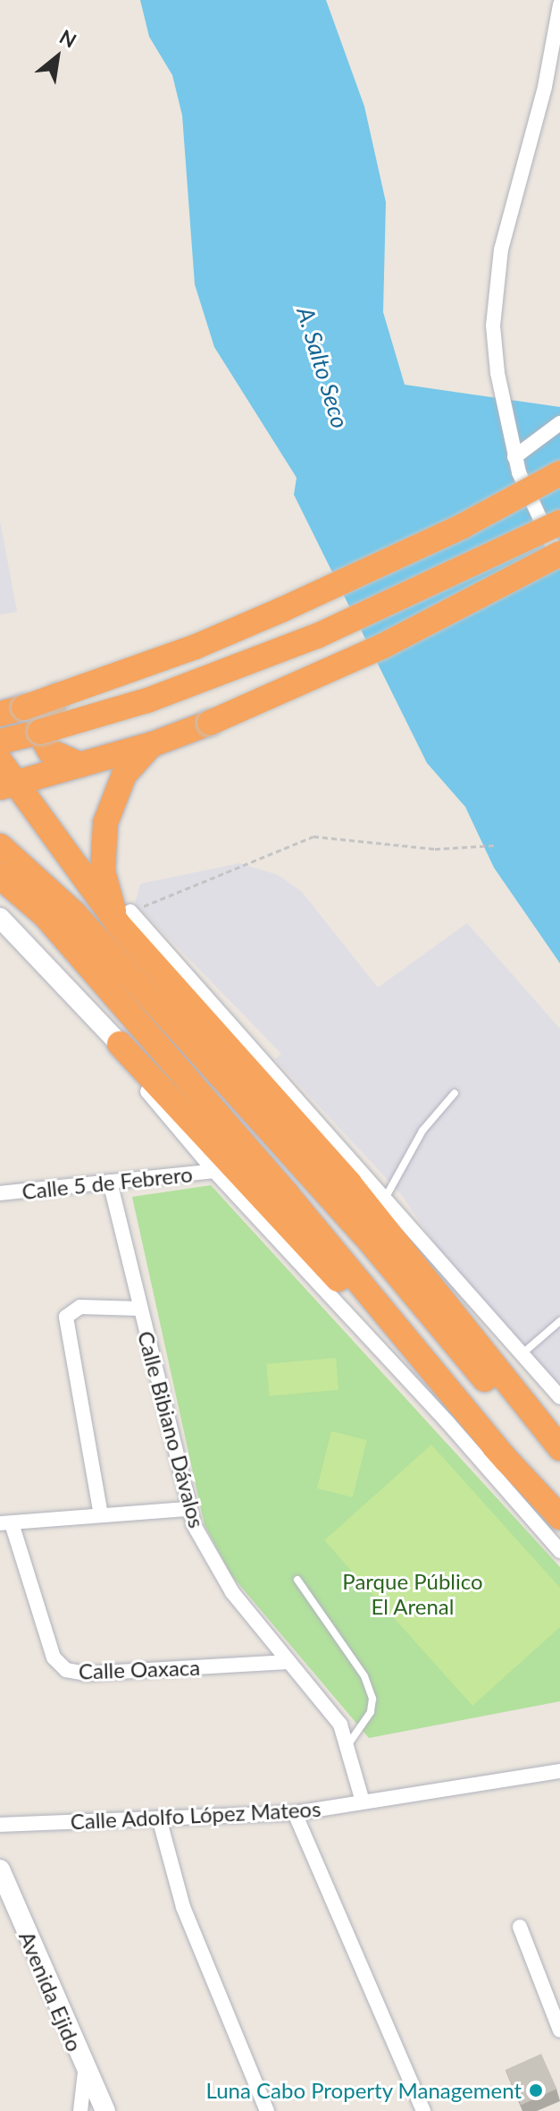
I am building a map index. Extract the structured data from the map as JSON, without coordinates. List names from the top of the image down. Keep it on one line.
{"streets":{"street":["Calle 5 de Febrero","Calle Bibiano Dávalos","Calle Oaxaca","Calle Adolfo López Mateos","Avenida Ejido"]},"crossings":[["Calle 5 de Febrero","Calle Bibiano Dávalos"],["Calle Bibiano Dávalos","Calle Oaxaca"],["Calle Bibiano Dávalos","Calle Adolfo López Mateos"]],"water":["A. Salto Seco"],"parks":["Parque Público El Arenal"],"places":["Luna Cabo Property Management"],"north":"top right"}
